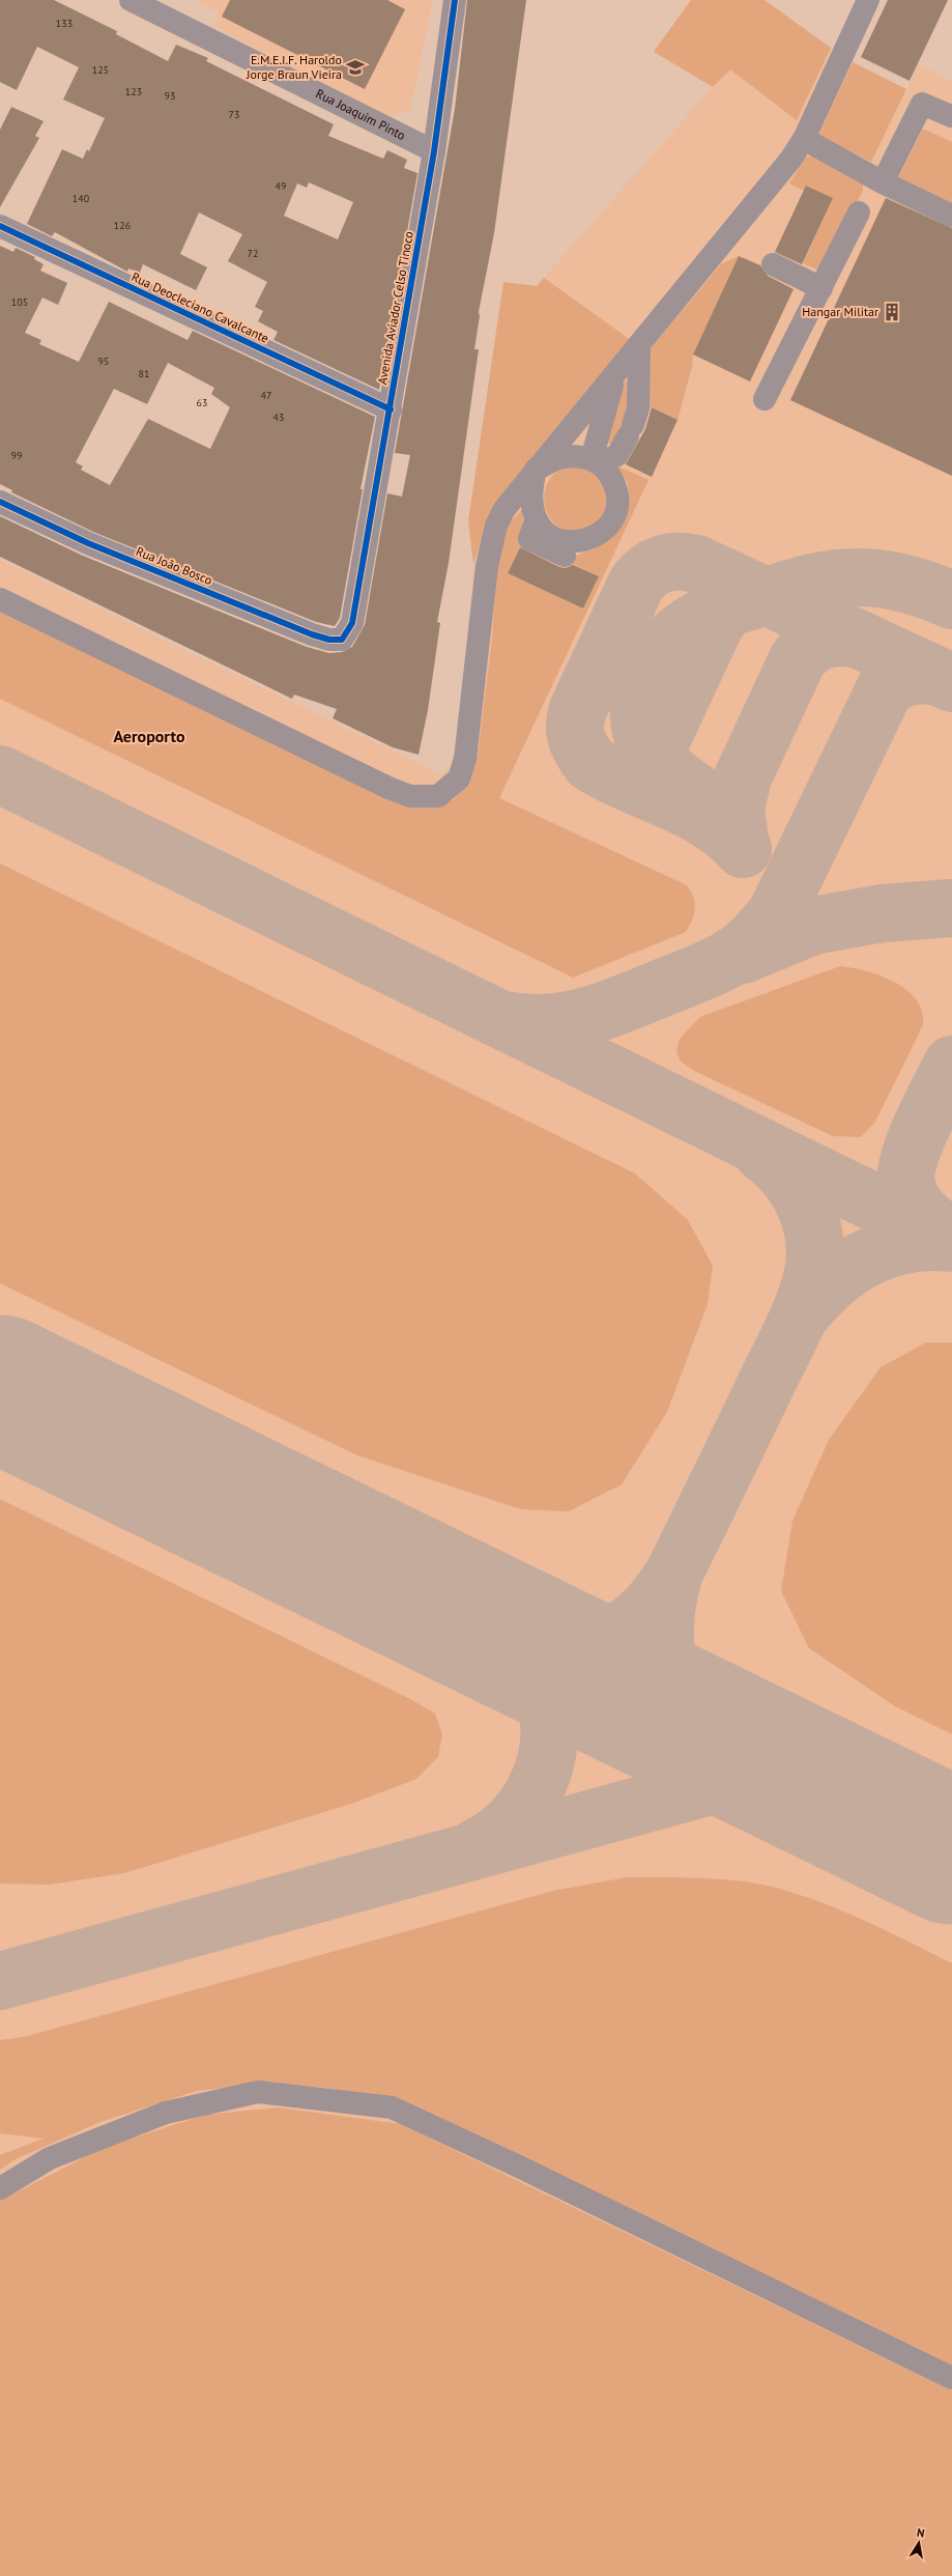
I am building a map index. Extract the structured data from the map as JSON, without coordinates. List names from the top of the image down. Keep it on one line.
{"streets":{"street":["Rua Joaquim Pinto","Rua Deocleciano Cavalcante","Avenida Aviador Celso Tinoco","Rua João Bosco"]},"crossings":[["Rua Joaquim Pinto","Avenida Aviador Celso Tinoco"],["Rua Deocleciano Cavalcante","Avenida Aviador Celso Tinoco"],["Avenida Aviador Celso Tinoco","Rua João Bosco"]],"districts":["Aeroporto"],"places":{"school or university":["E.M.E.I.F. Haroldo Jorge Braun Vieira"],"building":["Hangar Militar"]},"house_numbers":["133","125","123","93","73","49","140","126","72","105","95","81","47","63","43","99"],"north":"top"}
